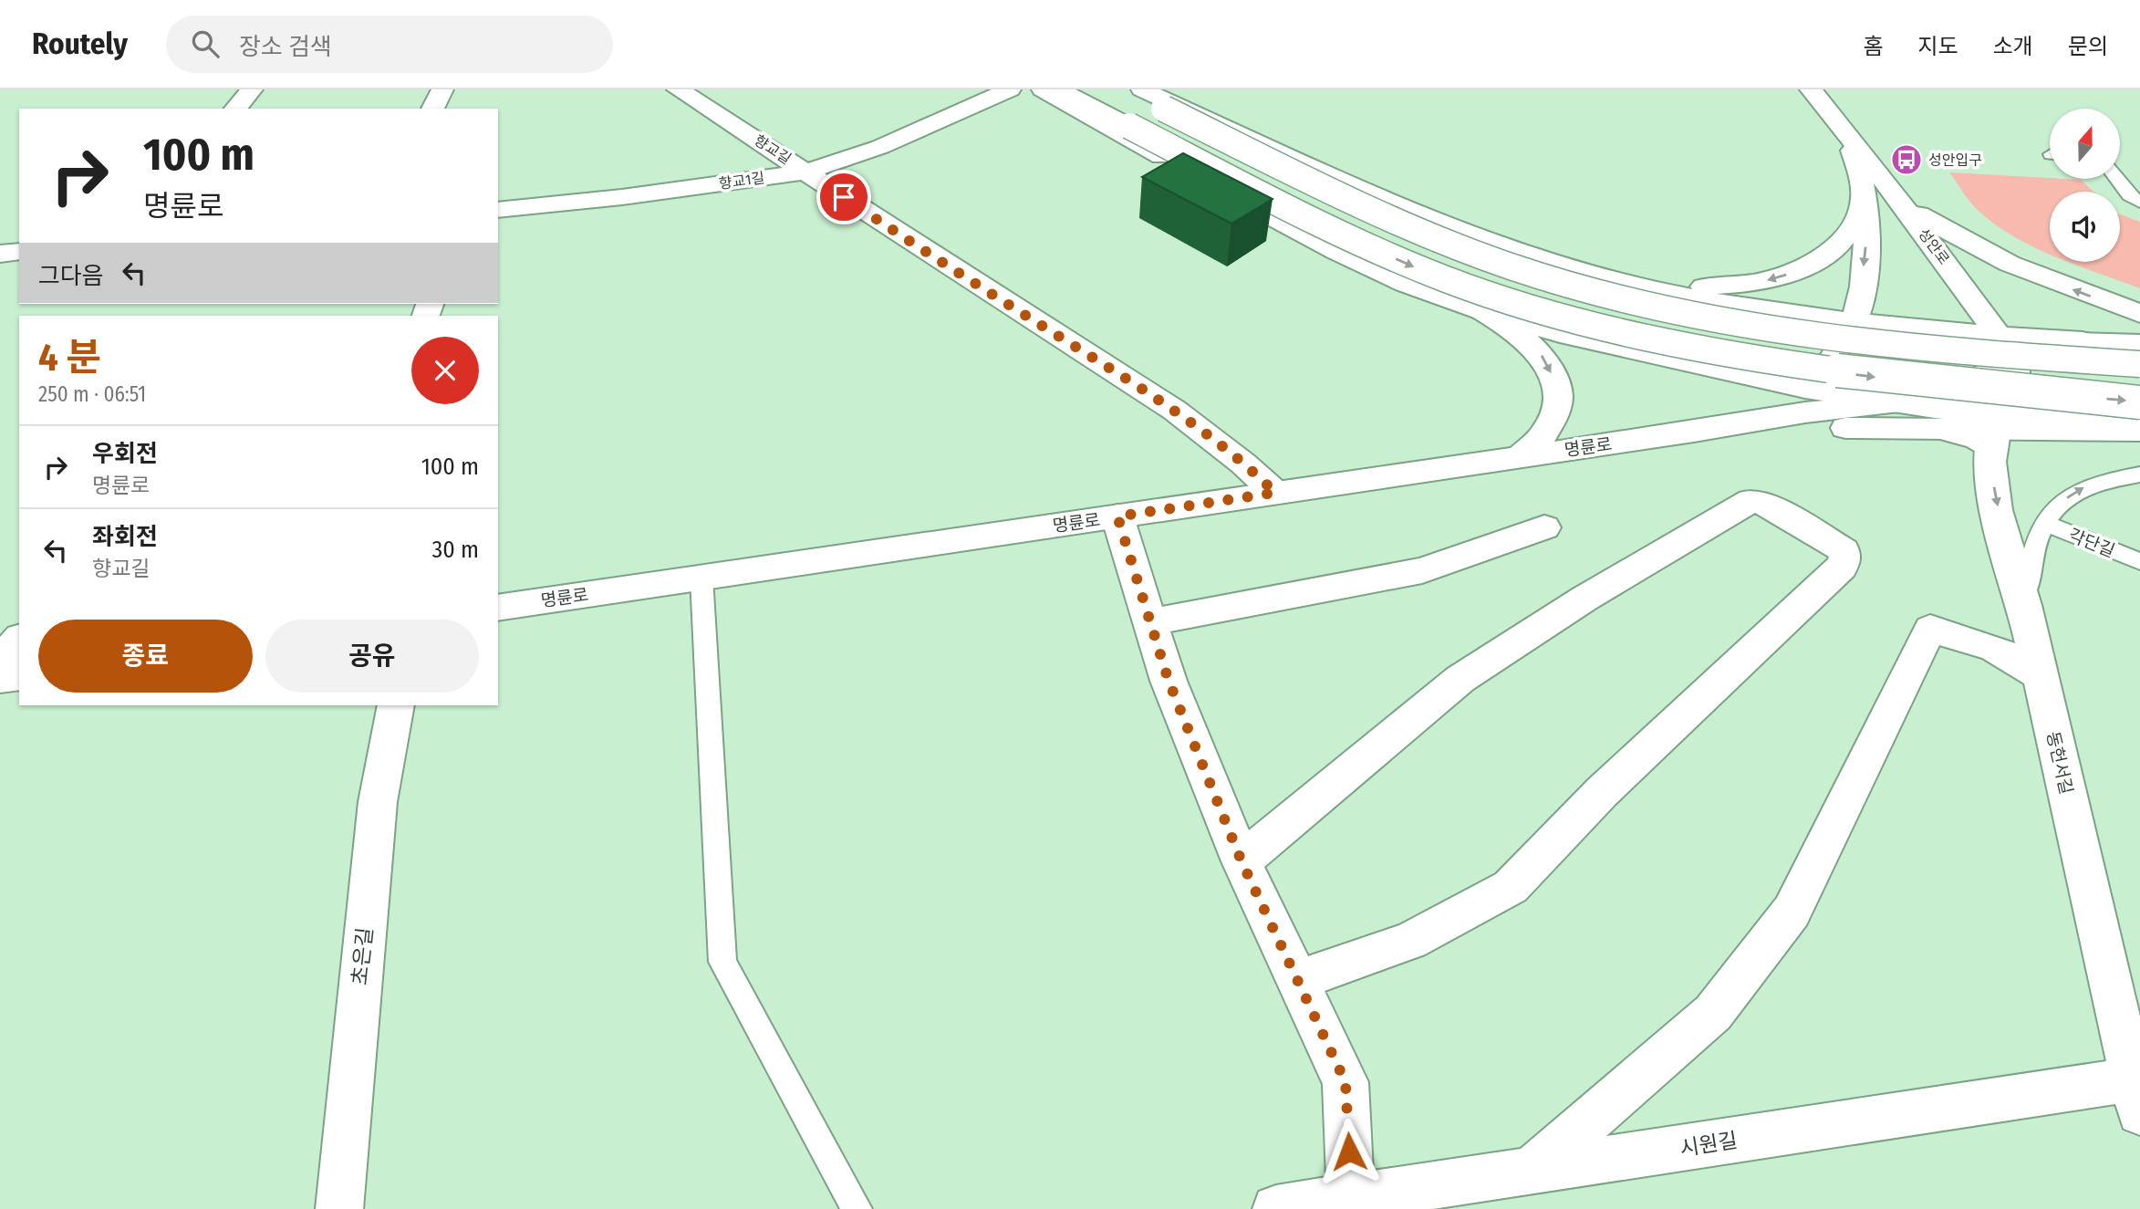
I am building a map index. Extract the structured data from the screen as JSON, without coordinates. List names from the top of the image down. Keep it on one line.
{"streets":{"street":["향교길","향교1길","성안로","명륜로","동헌서길","초은길","시원길"],"lane":["각단길"]},"crossings":[["향교길","향교1길"],["향교길","명륜로"],["동헌서길","시원길"]],"places":{"bus stop":["성안입구"]},"north":"top","page":{"header":"Routely","search":"장소 검색","nav":["홈","지도","소개","문의"],"turn":["100 m","명륜로"],"then":"그다음","heading":["4 분","250 m · 06:51"],"list":[{"name":"우회전","note":"명륜로","value":"100 m"},{"name":"좌회전","note":"향교길","value":"30 m"}],"buttons":["종료","공유"]}}
